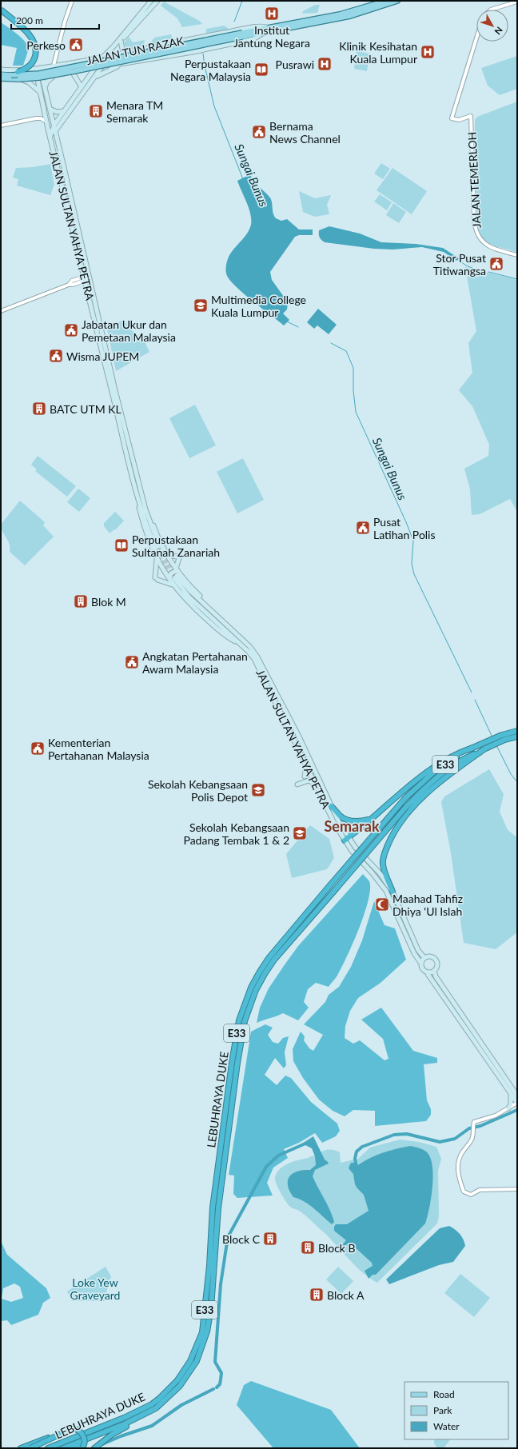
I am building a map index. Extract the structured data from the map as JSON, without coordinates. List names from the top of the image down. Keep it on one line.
{"streets":{"highway":["E33","LEBUHRAYA DUKE"],"main road":["JALAN TUN RAZAK","JALAN SULTAN YAHYA PETRA"],"street":["JALAN TEMERLOH"]},"crossings":[["JALAN TUN RAZAK","JALAN SULTAN YAHYA PETRA"]],"districts":["Semarak"],"water":["Sungai Bunus"],"parks":["Loke Yew Graveyard"],"places":{"hospital":["Institut Jantung Negara","Klinik Kesihatan Kuala Lumpur","Pusrawi"],"public building":["Perkeso","Bernama News Channel","Stor Pusat Titiwangsa","Jabatan Ukur dan Pemetaan Malaysia","Wisma JUPEM","Pusat Latihan Polis","Angkatan Pertahanan Awam Malaysia","Kementerian Pertahanan Malaysia"],"library":["Perpustakaan Negara Malaysia","Perpustakaan Sultanah Zanariah"],"building":["Menara TM Semarak","BATC UTM KL","Blok M","Block C","Block B","Block A"],"school or university":["Multimedia College Kuala Lumpur","Sekolah Kebangsaan Polis Depot","Sekolah Kebangsaan Padang Tembak 1 & 2"],"mosque":["Maahad Tahfiz Dhiya ‘Ul Islah"]},"legend":["Road","Park","Water"],"scale_bar":"200 m","north":"bottom right"}
